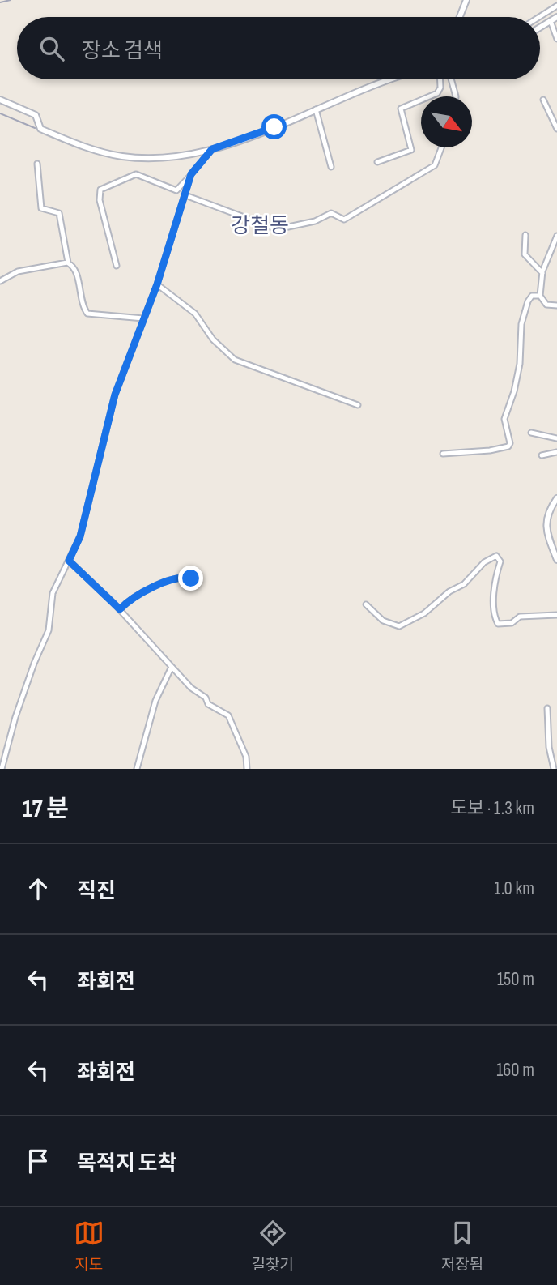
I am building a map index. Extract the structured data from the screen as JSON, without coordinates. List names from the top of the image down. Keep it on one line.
{"districts":["강철동"],"north":"bottom right","page":{"search":"장소 검색","heading":["17 분","도보 · 1.3 km"],"list":[["직진","1.0 km"],["좌회전","150 m"],["좌회전","160 m"],"목적지 도착"],"nav":["지도","길찾기","저장됨"]}}
